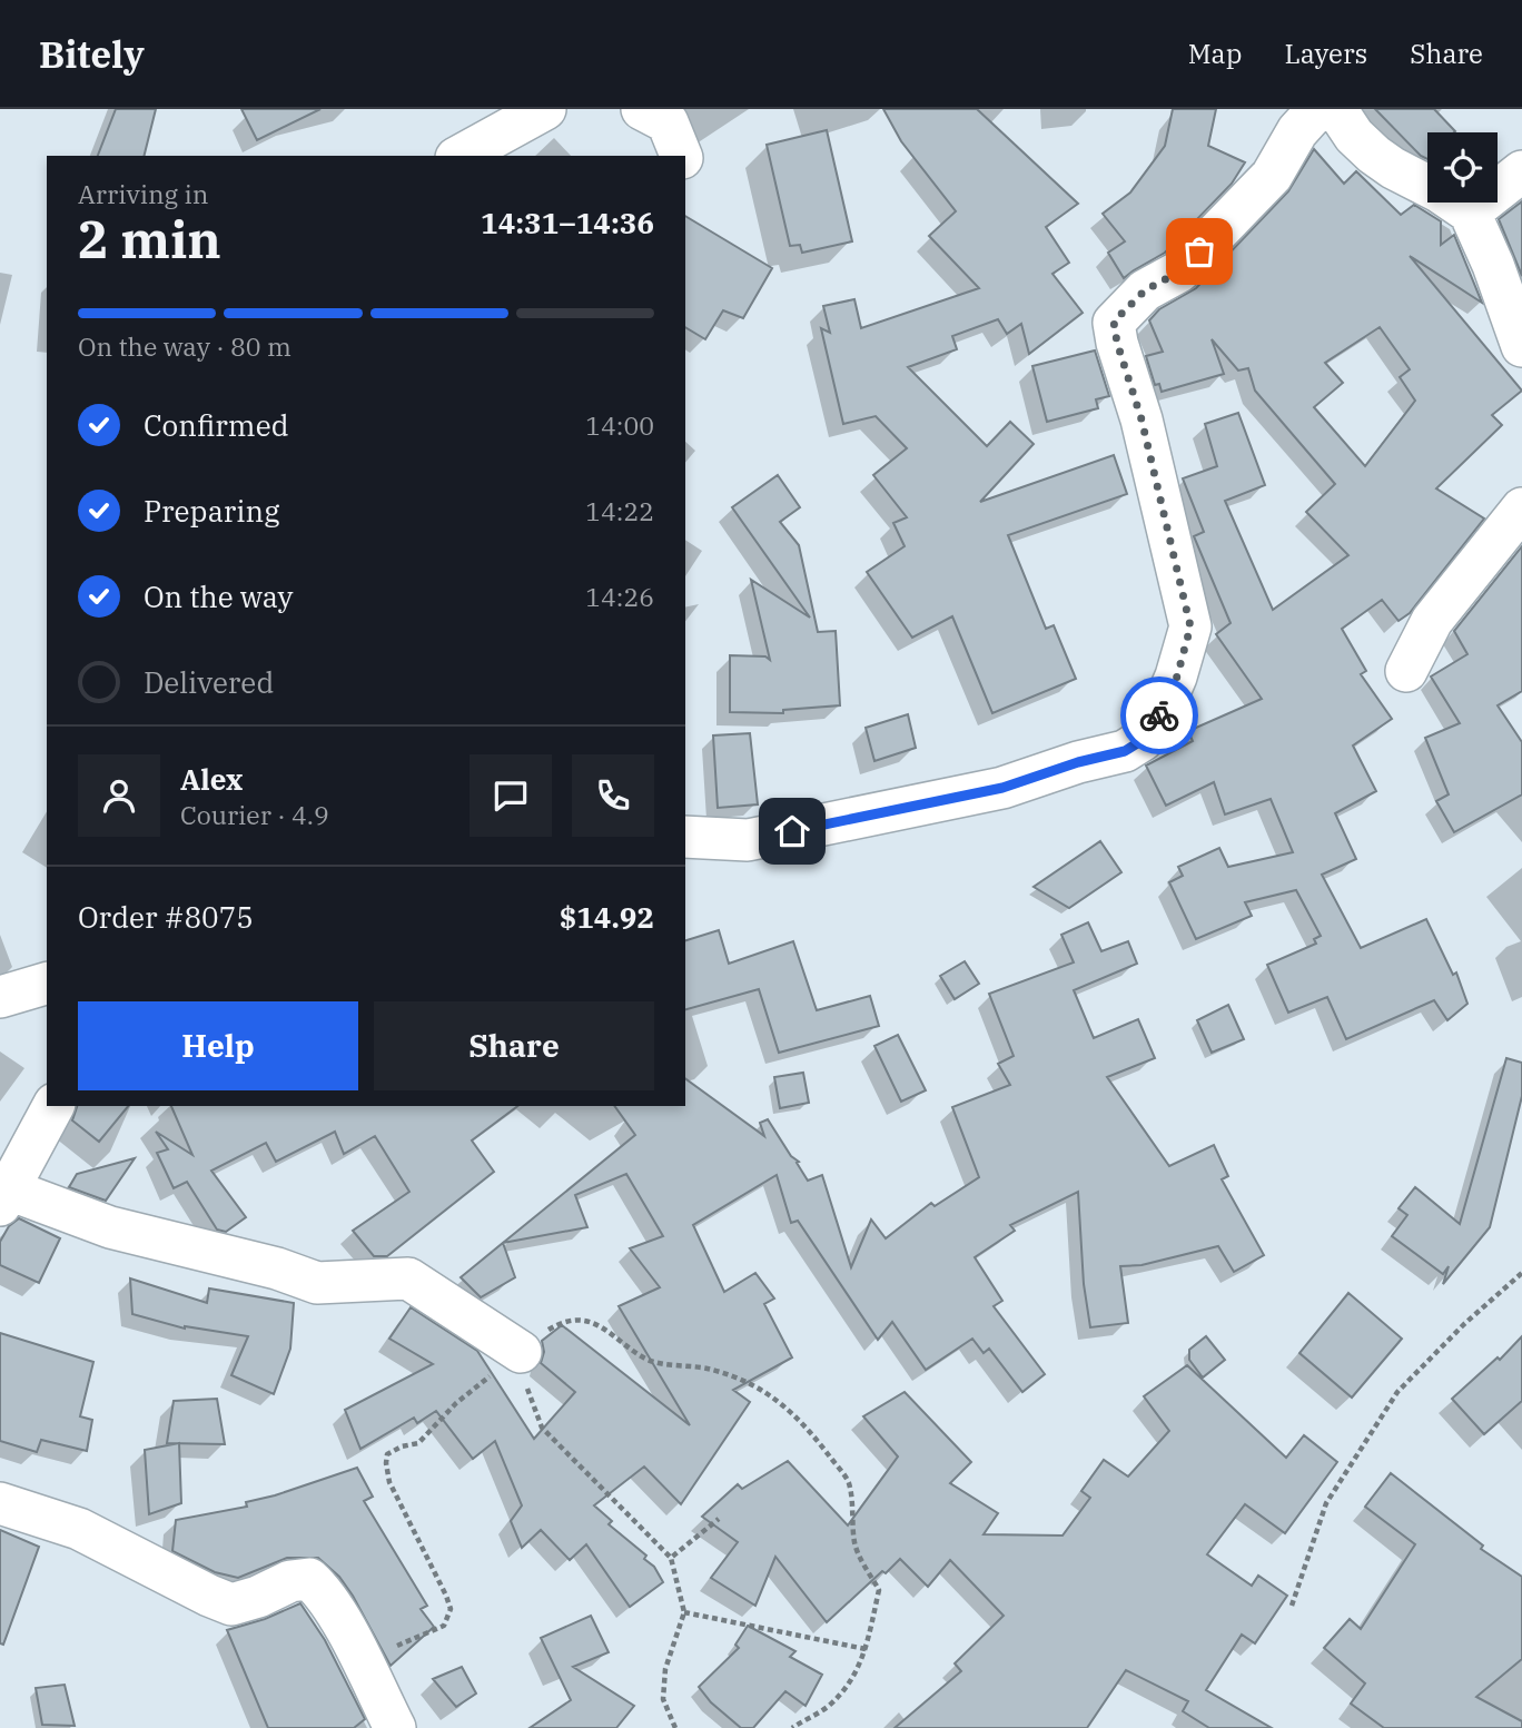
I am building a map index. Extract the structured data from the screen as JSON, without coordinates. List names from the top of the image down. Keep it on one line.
{"page":{"header":"Bitely","nav":["Map","Layers","Share"],"heading":["2 min","Arriving in","14:31–14:36"],"panel":["Alex","Courier · 4.9","Order #8075","$14.92"],"bar":"On the way · 80 m","list":[["Confirmed","14:00"],["Preparing","14:22"],["On the way","14:26"],"Delivered"],"buttons":["Help","Share"]}}
